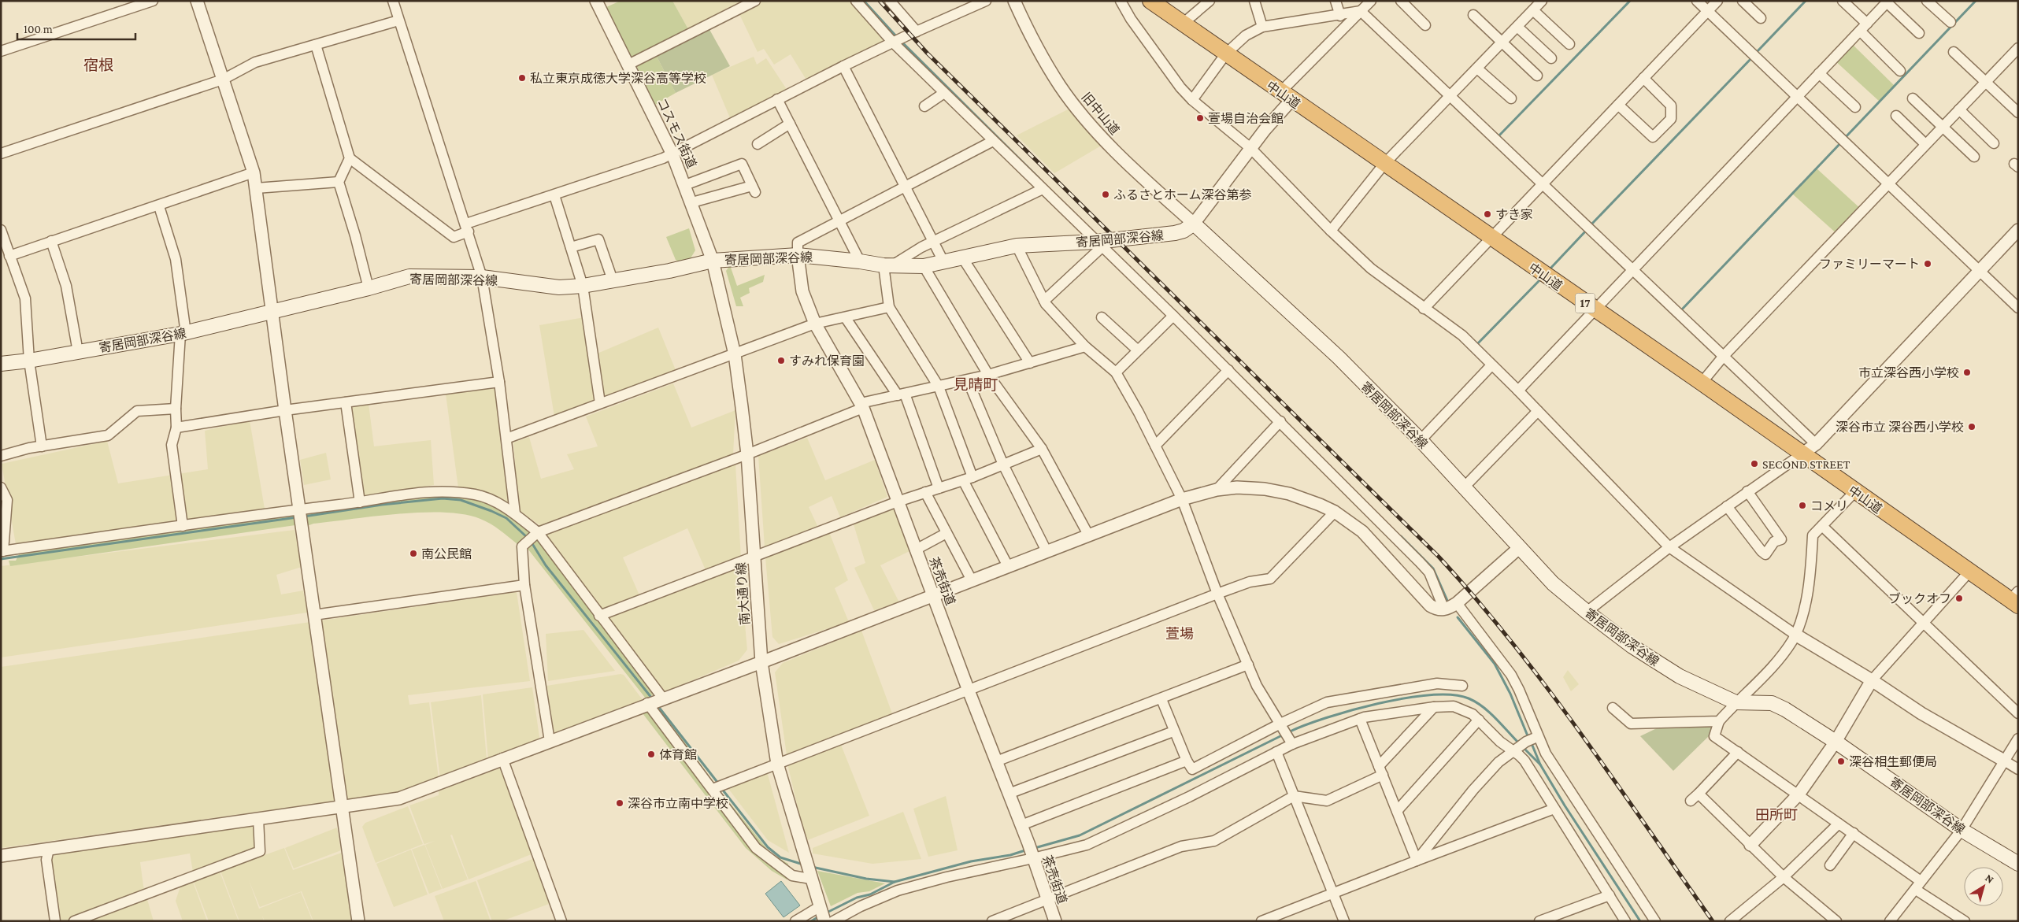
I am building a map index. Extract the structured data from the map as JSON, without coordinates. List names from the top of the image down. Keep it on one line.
{"streets":{"highway":["中山道","17"],"main road":["寄居岡部深谷線"],"street":["旧中山道","コスモス街道","茶売街道","南大通り線"]},"crossings":[["旧中山道","寄居岡部深谷線"],["コスモス街道","寄居岡部深谷線"],["コスモス街道","南大通り線"],["寄居岡部深谷線","茶売街道"],["寄居岡部深谷線","南大通り線"]],"districts":["宿根","見晴町","萱場","田所町"],"places":["私立東京成徳大学深谷高等学校","萱場自治会館","ふるさとホーム深谷第参","すき家","ファミリーマート","すみれ保育園","市立深谷西小学校","深谷市立 深谷西小学校","SECOND STREET","コメリ","南公民館","ブックオフ","体育館","深谷相生郵便局","深谷市立南中学校"],"scale_bar":"100 m","north":"top right"}
